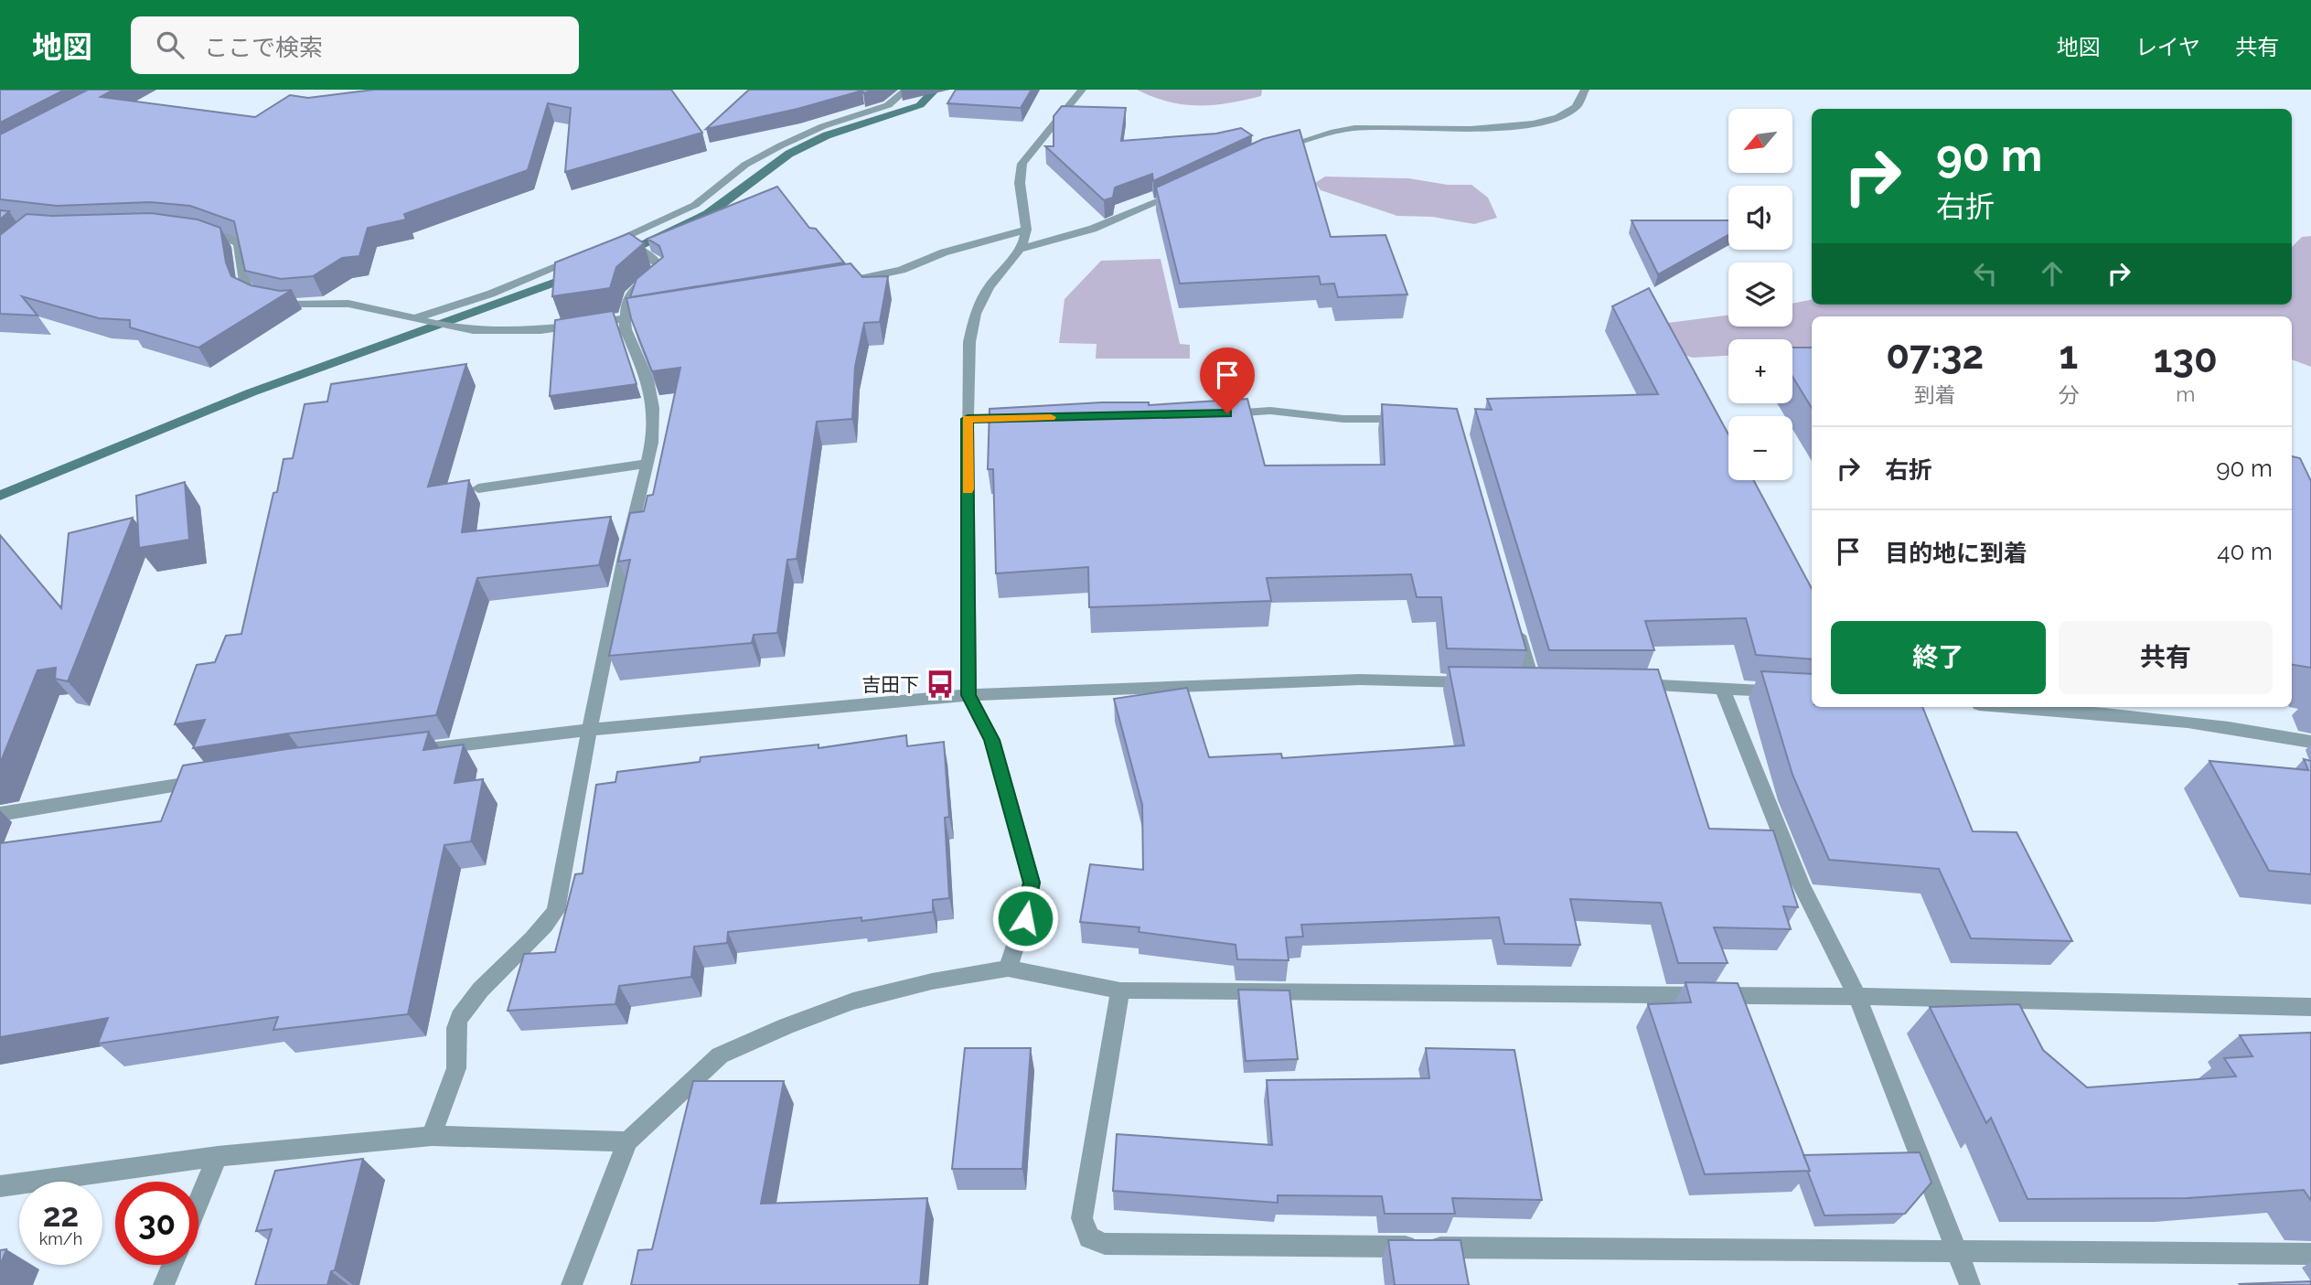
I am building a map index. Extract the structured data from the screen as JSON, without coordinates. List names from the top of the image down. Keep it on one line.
{"places":{"bus stop":["吉田下"]},"north":"bottom left","page":{"header":"地図","search":"ここで検索","nav":["地図","レイヤ","共有"],"map_buttons":["+","−"],"turn":["90 m","右折"],"eta":["07:32","到着","1","分","130","m"],"list":[{"name":"右折","value":"90 m"},{"name":"目的地に到着","value":"40 m"}],"buttons":["終了","共有"],"speed":"22 km/h","limit":"30"}}
